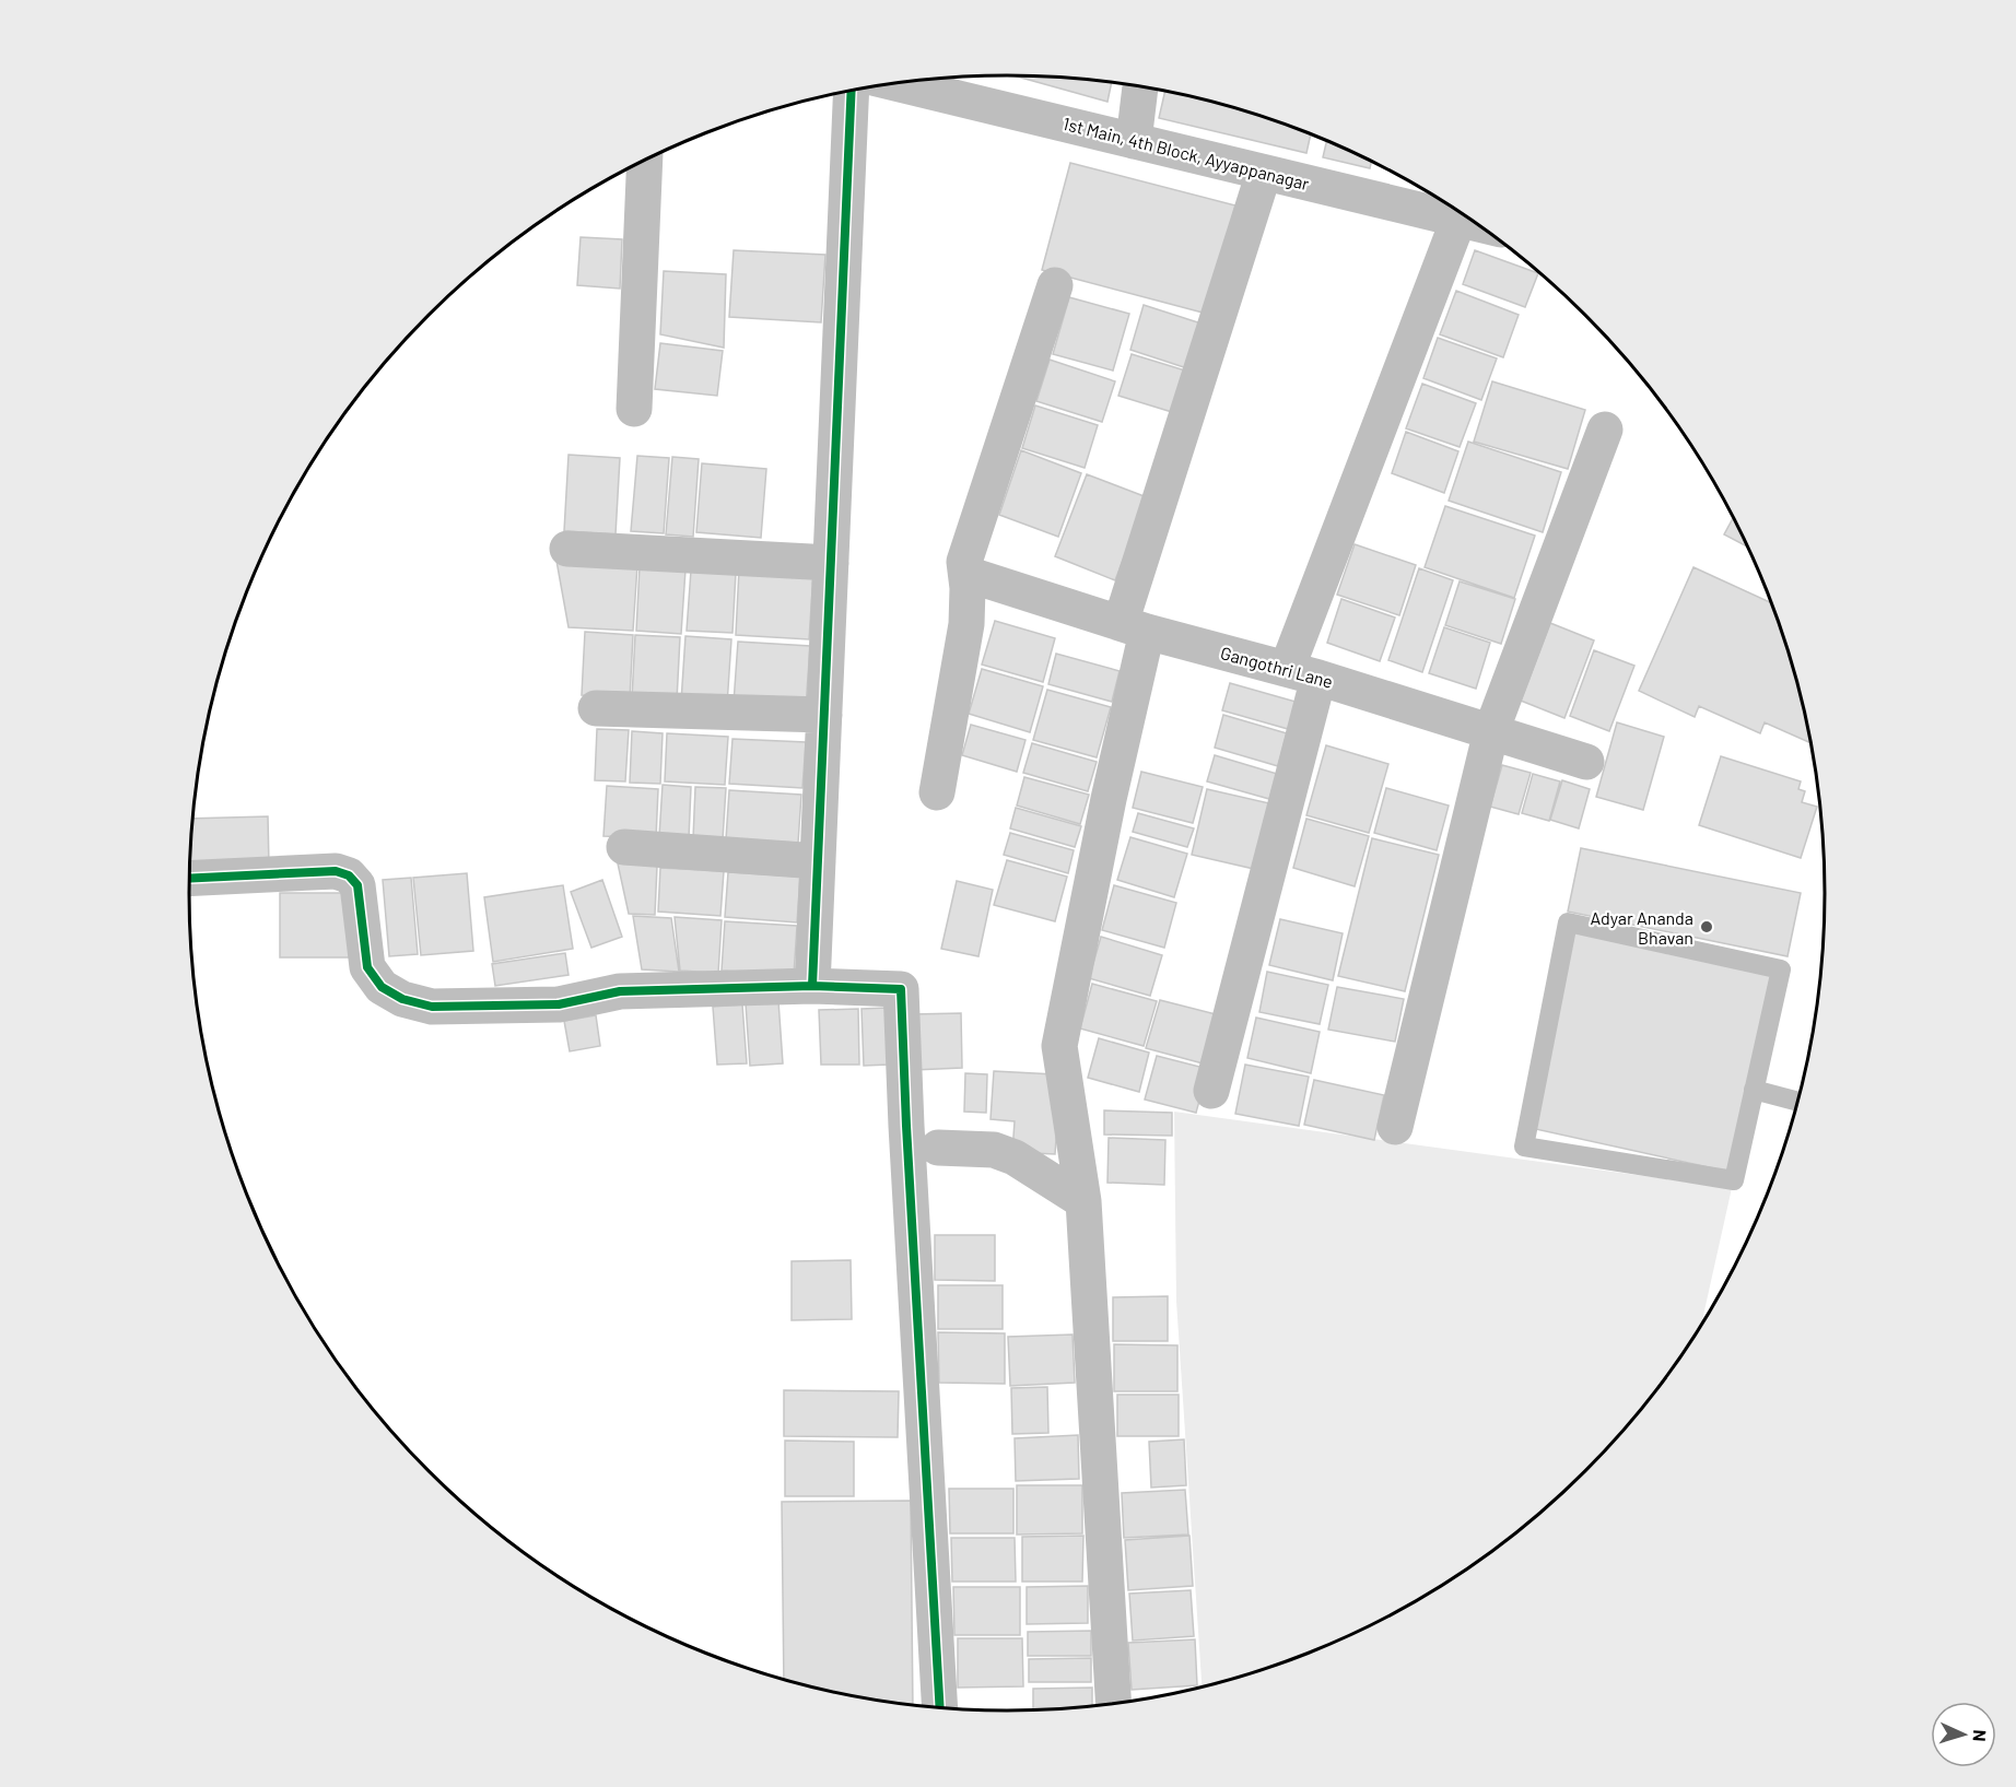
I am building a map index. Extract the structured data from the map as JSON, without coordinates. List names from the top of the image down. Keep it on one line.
{"streets":{"street":["1st Main, 4th Block, Ayyappanagar","Gangothri Lane"]},"places":["Adyar Ananda Bhavan"],"north":"right"}
